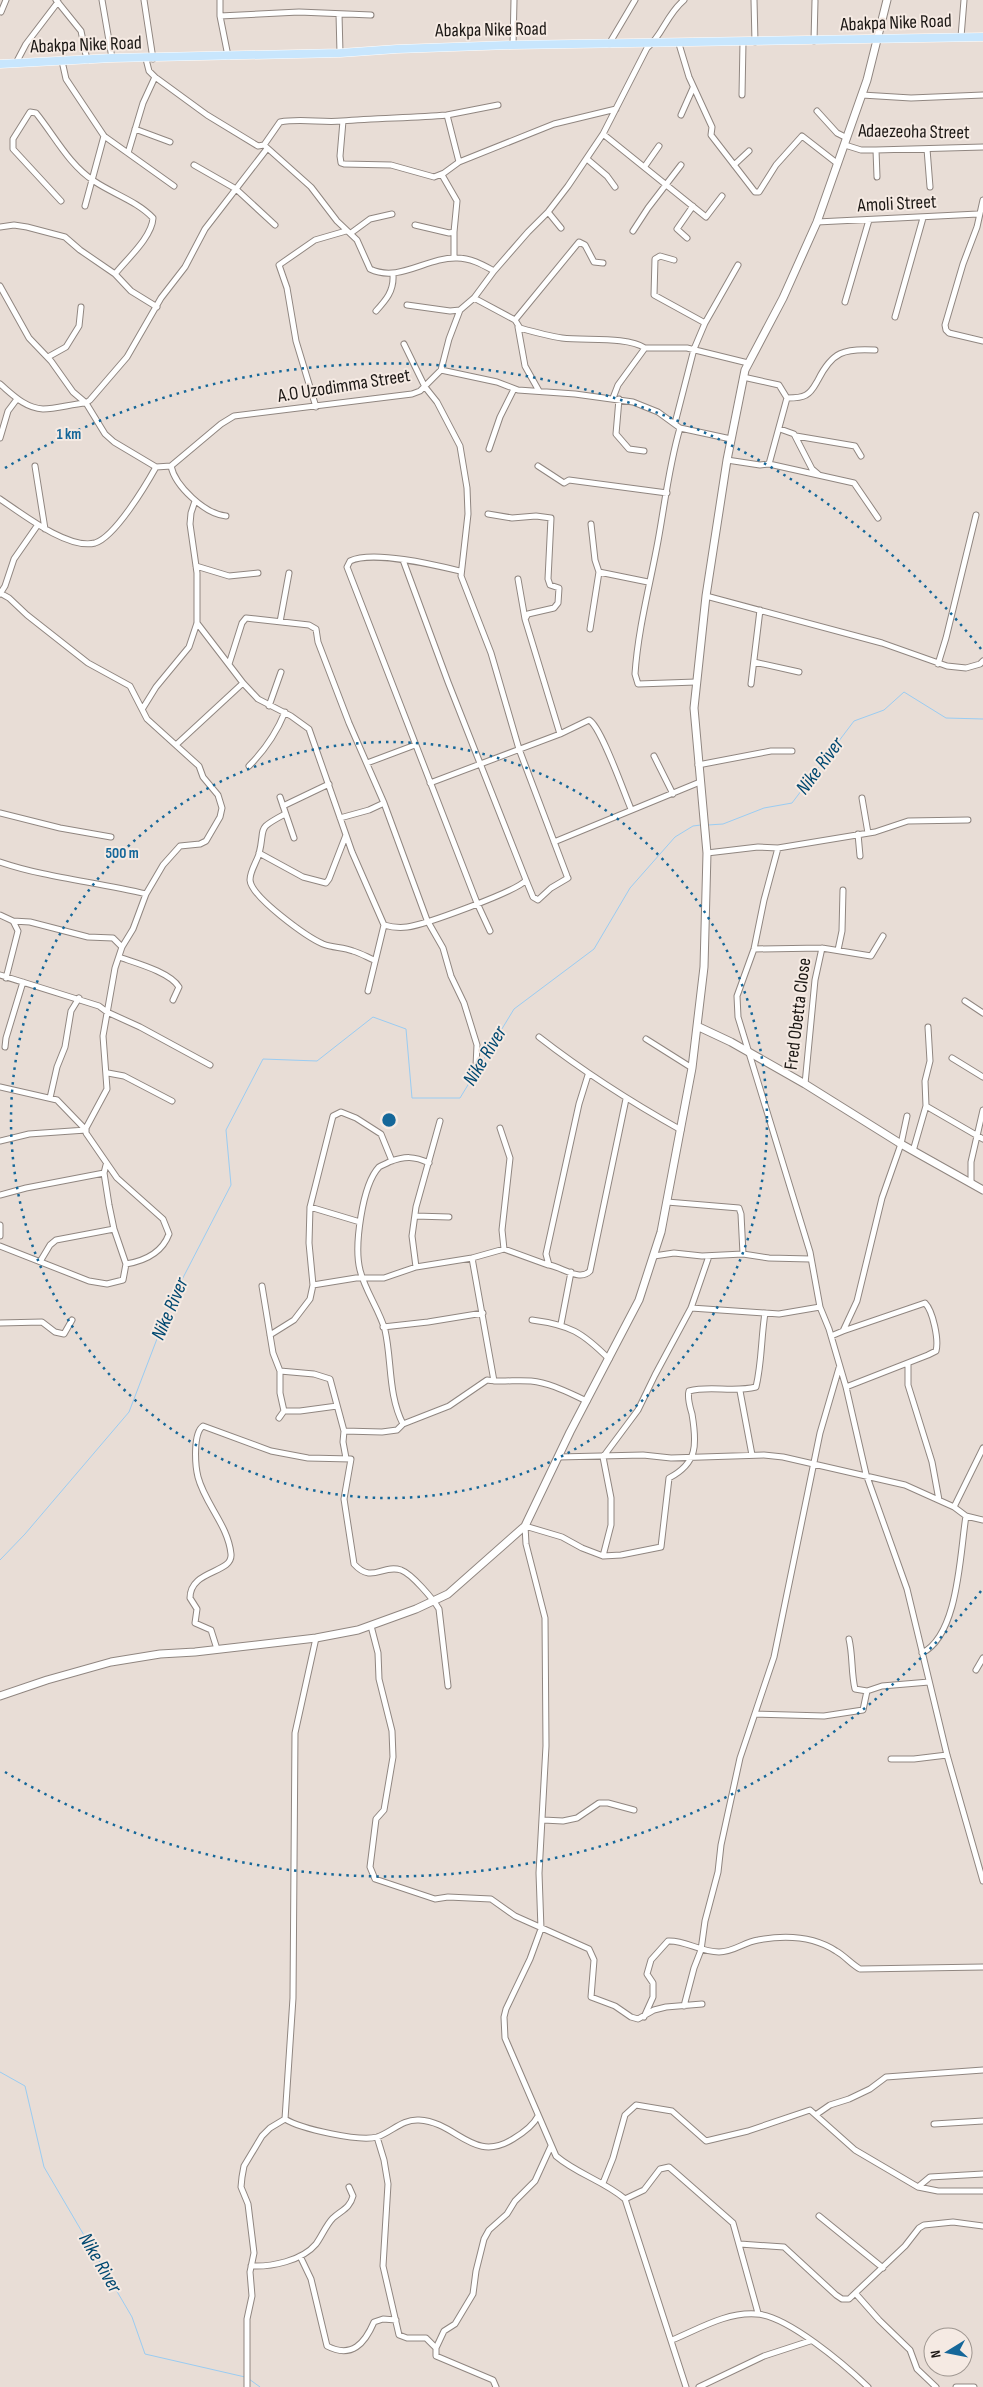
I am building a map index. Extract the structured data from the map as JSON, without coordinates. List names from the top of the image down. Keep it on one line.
{"streets":{"main road":["Abakpa Nike Road"],"street":["Adaezeoha Street","Amoli Street","A.O Uzodimma Street","Fred Obetta Close"]},"water":["Nike River"],"north":"left","rings":["1 km","500 m"]}
